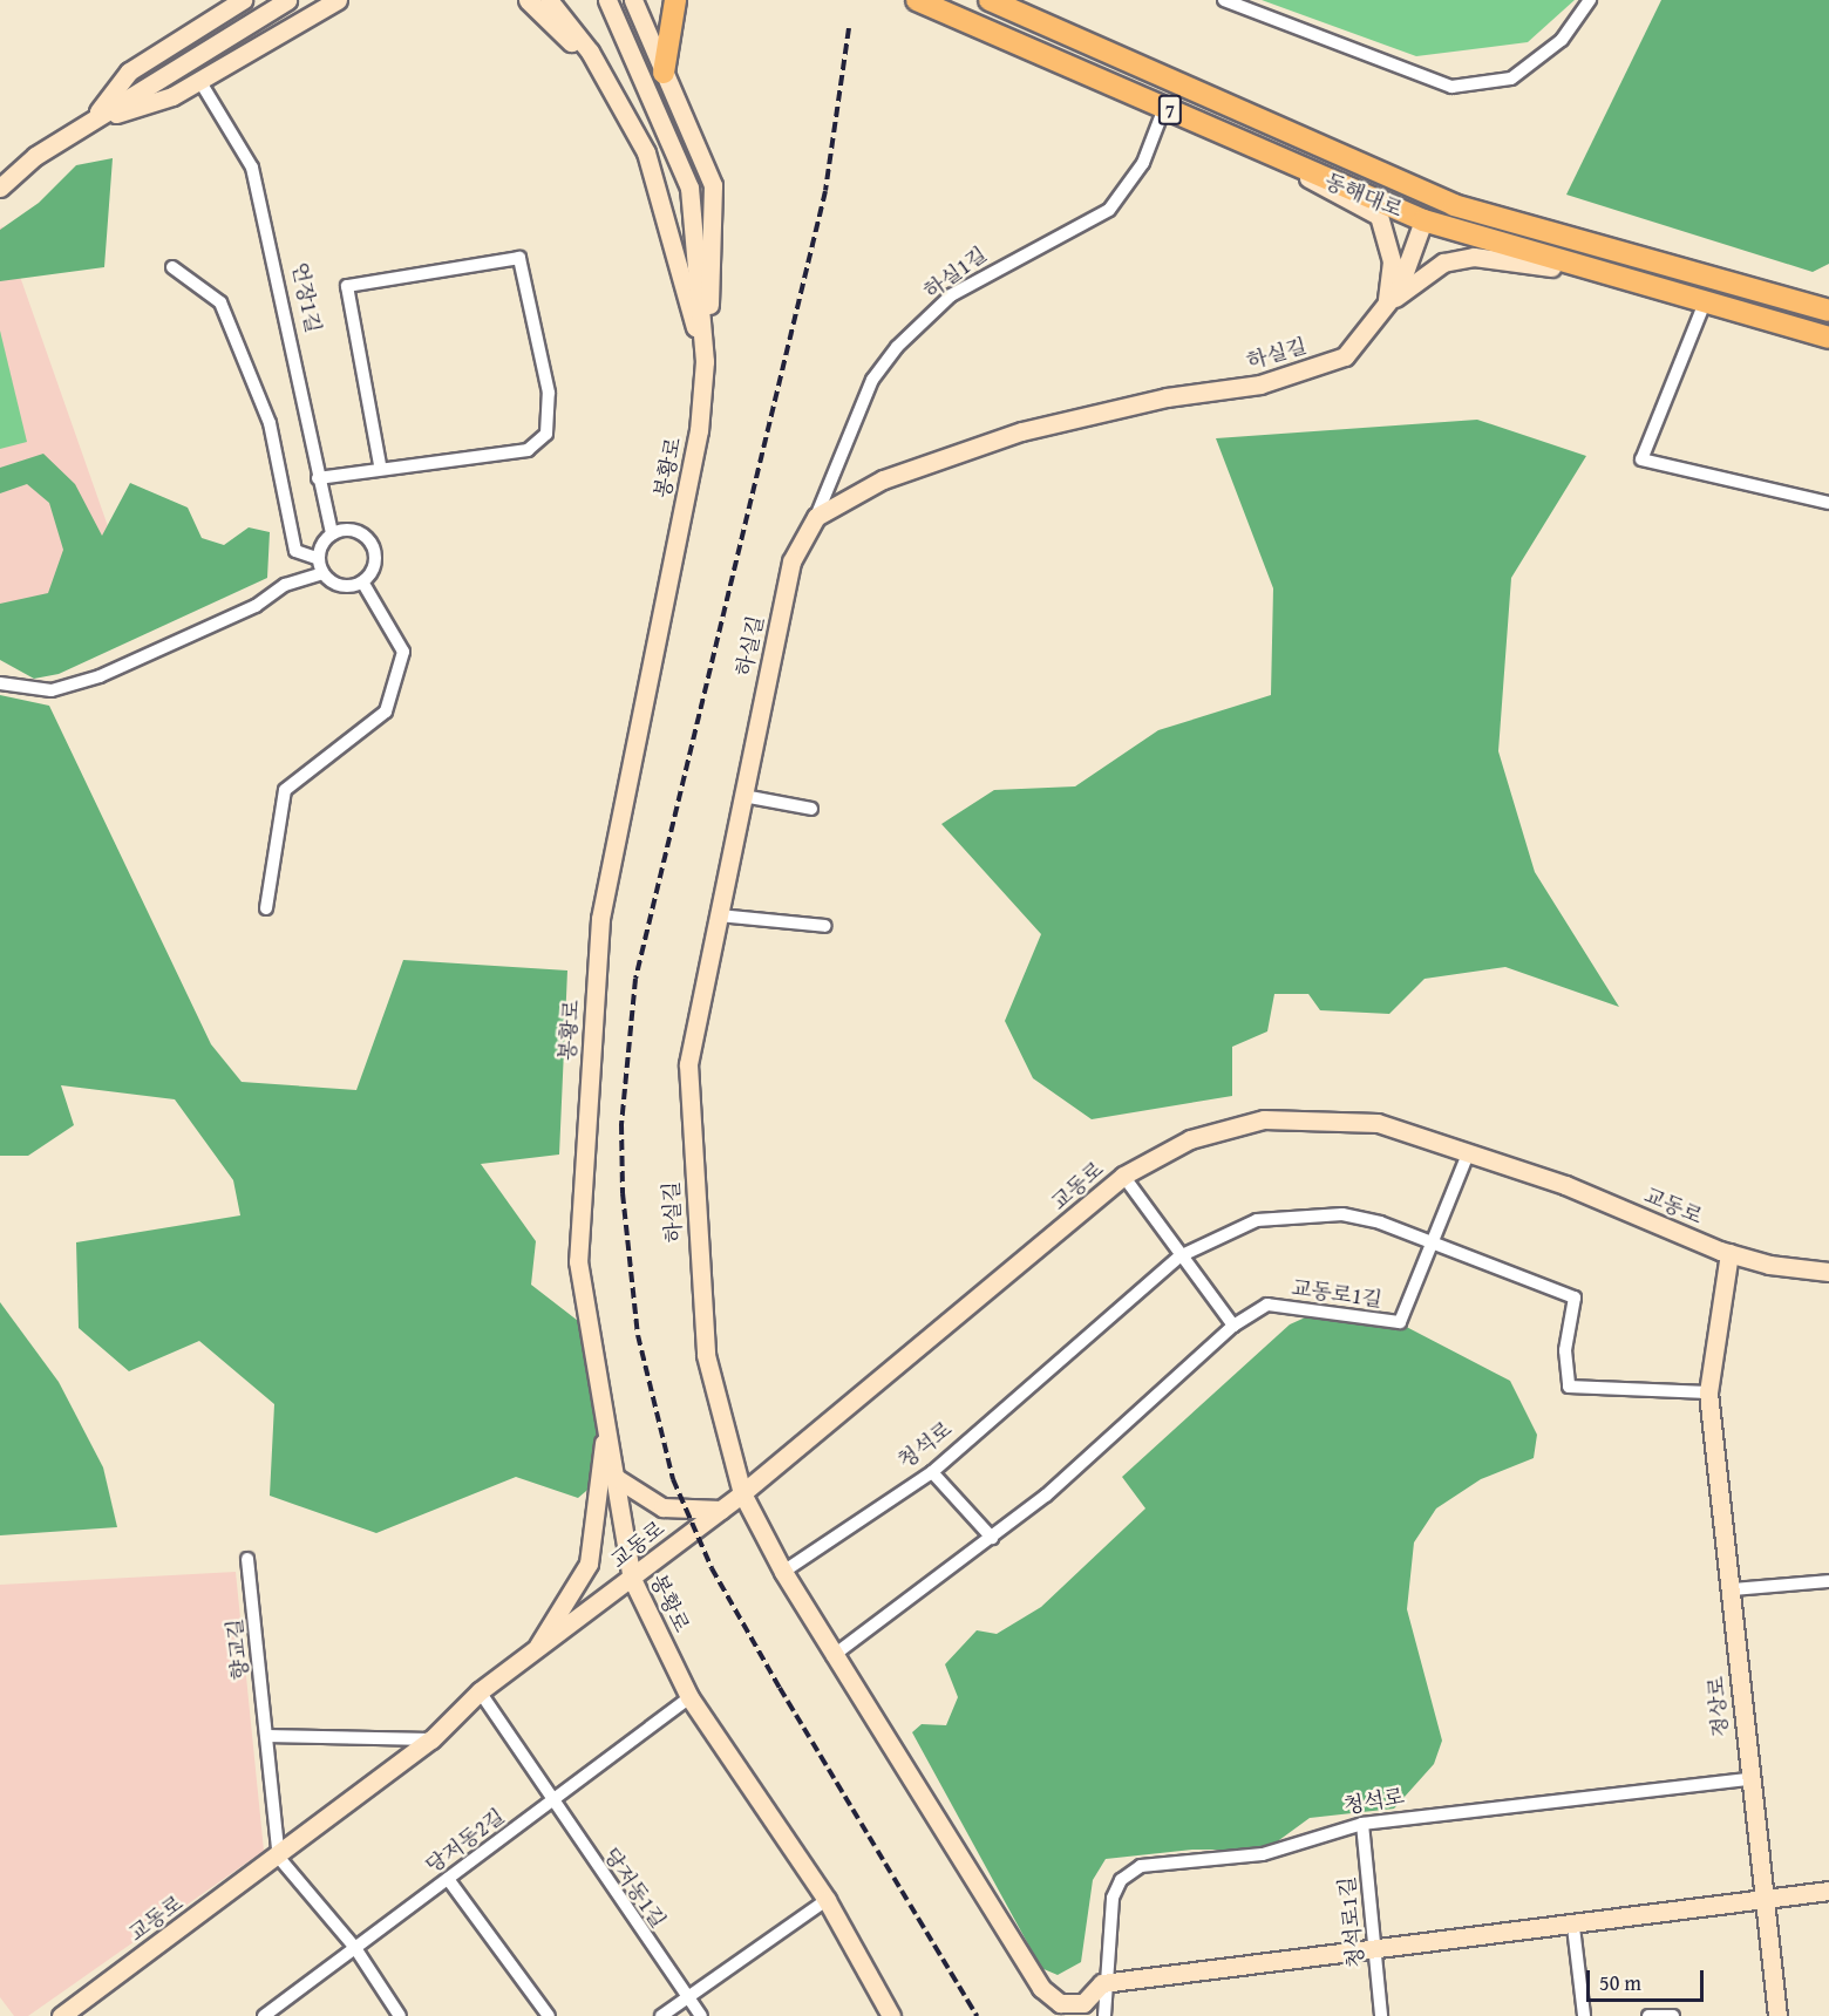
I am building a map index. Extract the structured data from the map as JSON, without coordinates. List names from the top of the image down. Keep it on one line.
{"streets":{"main road":["7","동해대로"],"street":["하실1길","언장1길","하실길","봉황로","교동로","교동로1길","청석로","향교길","정상로","당저동2길","당저동1길","청석로1길"]},"crossings":[["동해대로","하실1길"],["동해대로","하실길"],["하실1길","하실길"],["하실길","교동로"],["봉황로","교동로"],["봉황로","당저동2길"],["교동로","향교길"],["교동로","정상로"],["청석로","정상로"],["청석로","청석로1길"],["당저동2길","당저동1길"]],"scale_bar":"50 m"}
